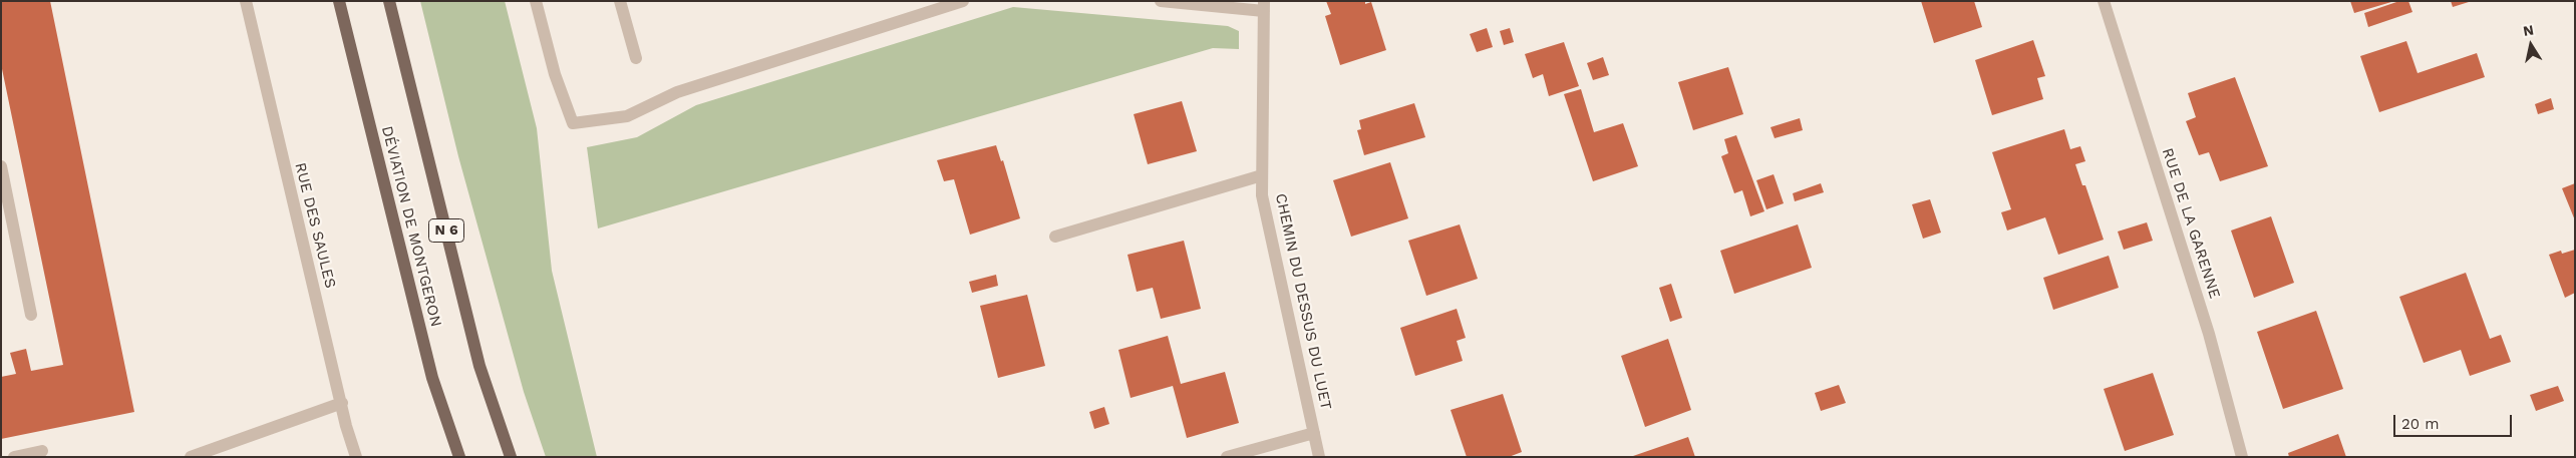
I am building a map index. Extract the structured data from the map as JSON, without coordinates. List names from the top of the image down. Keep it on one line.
{"streets":{"main road":["DÉVIATION DE MONTGERON","N 6"],"street":["RUE DE LA GARENNE","RUE DES SAULES","CHEMIN DU DESSUS DU LUET"]},"scale_bar":"20 m","north":"top"}
